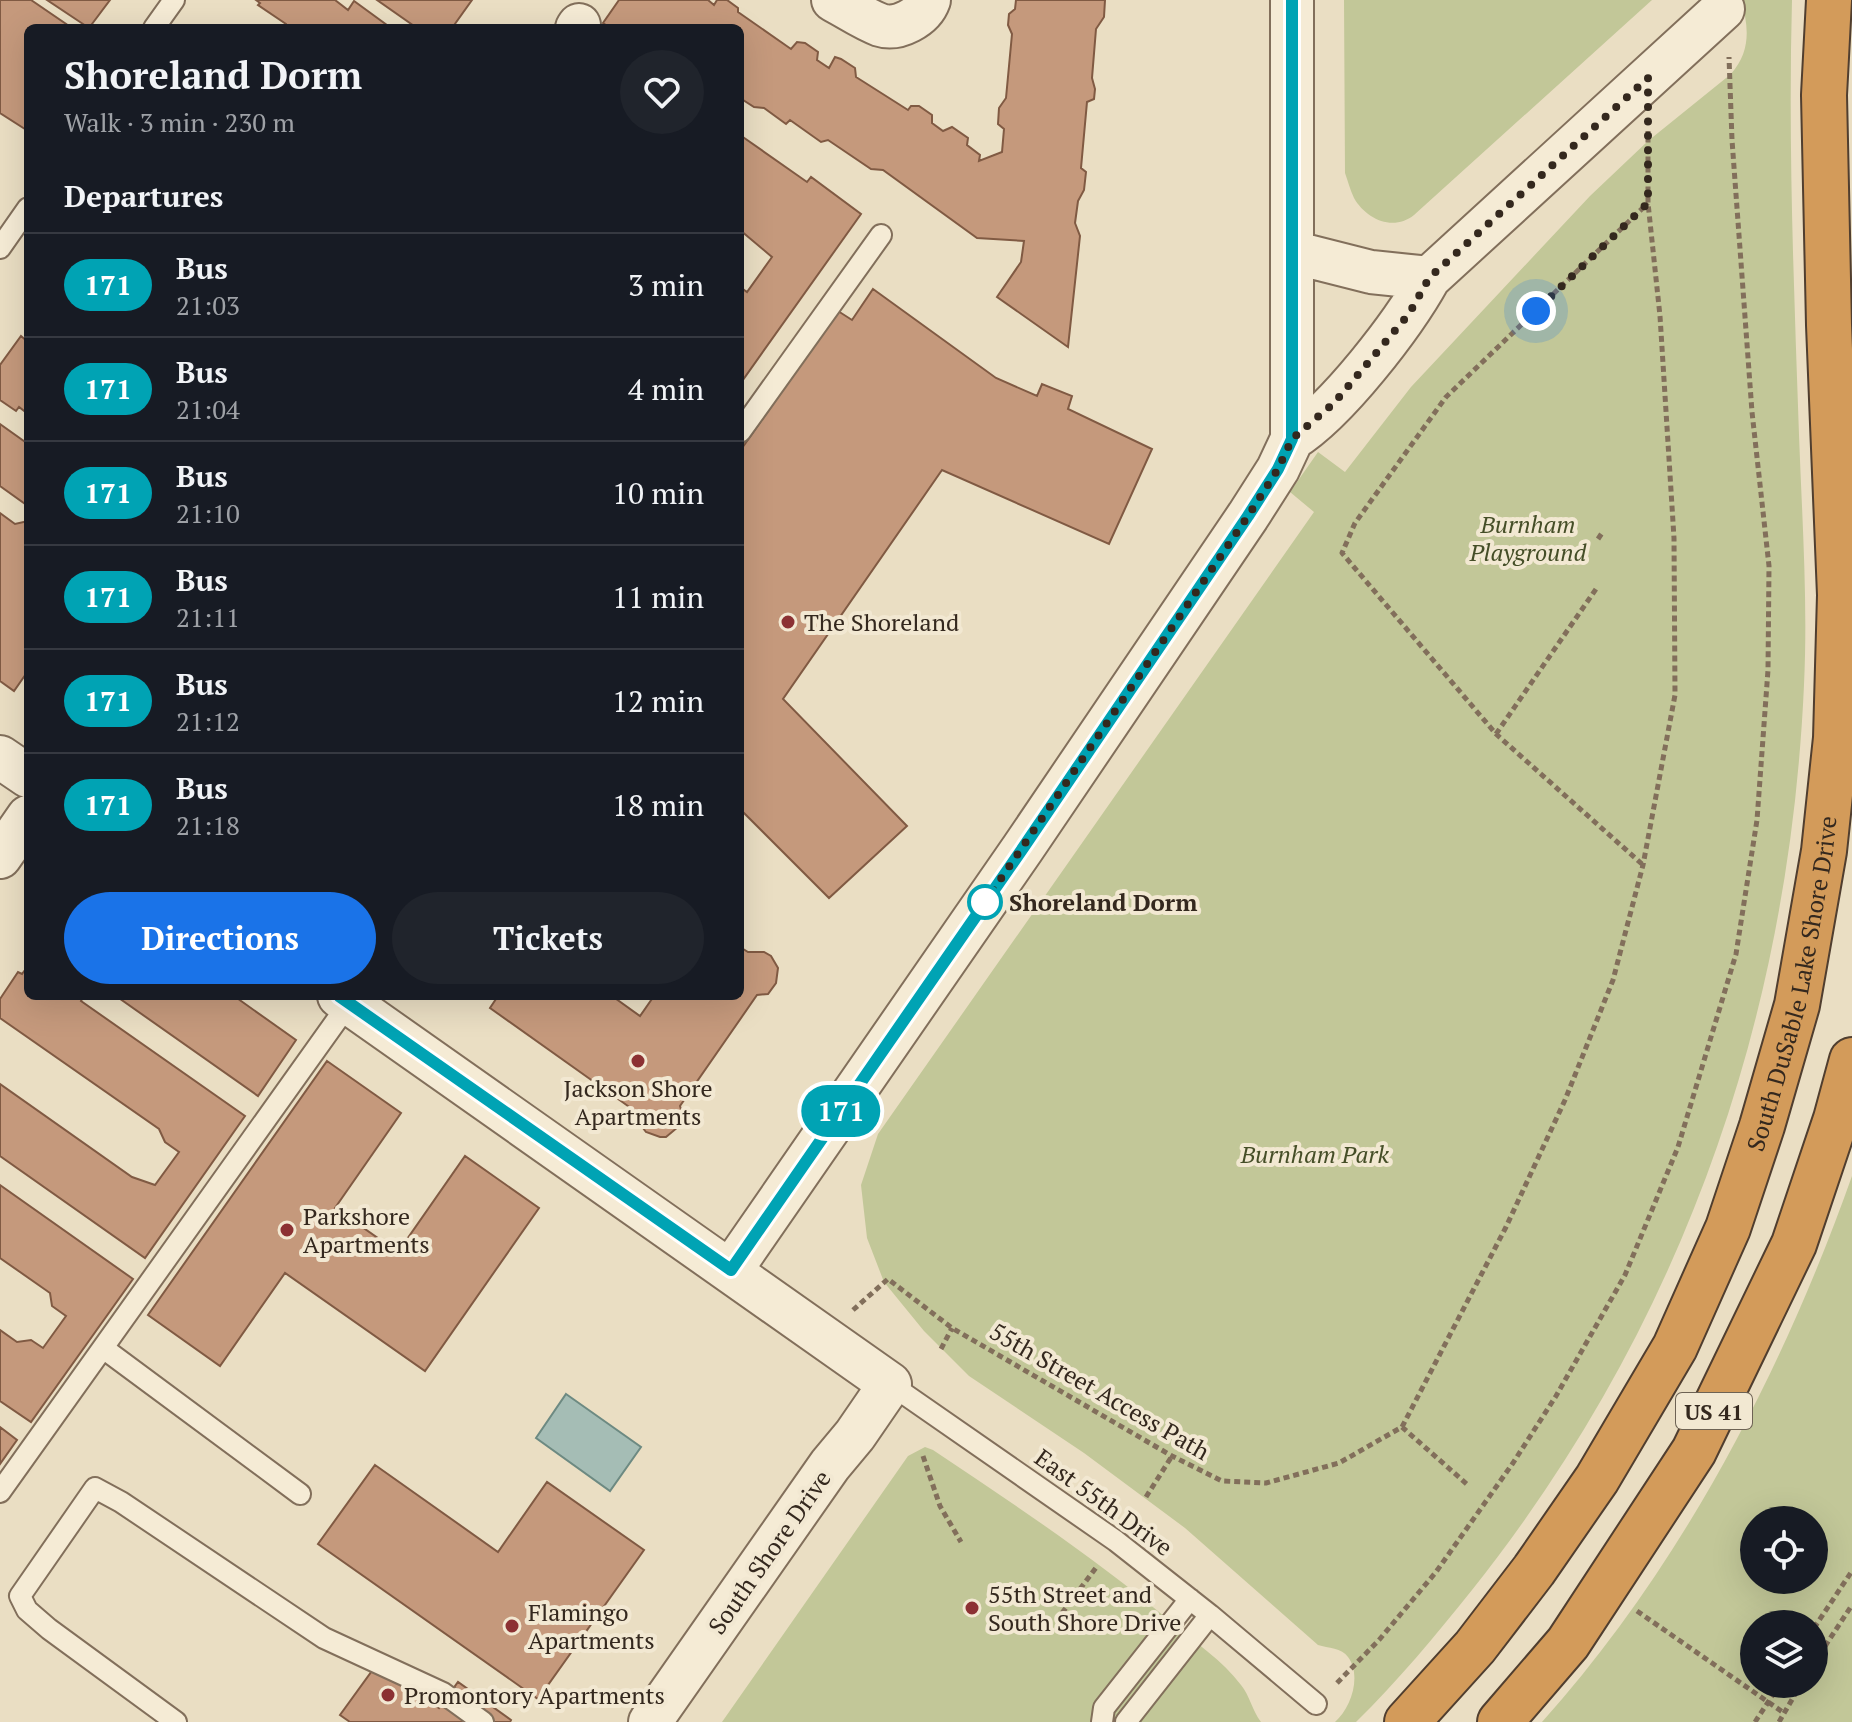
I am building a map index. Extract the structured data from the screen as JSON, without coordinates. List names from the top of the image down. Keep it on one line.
{"streets":{"highway":["South DuSable Lake Shore Drive","US 41"],"street":["South Shore Drive"],"lane":["East 55th Drive"],"path":["55th Street Access Path"]},"crossings":[["East 55th Drive","South Shore Drive"]],"parks":["Burnham Playground","Burnham Park"],"places":["The Shoreland","Shoreland Dorm","Jackson Shore Apartments","Parkshore Apartments","55th Street and South Shore Drive","Flamingo Apartments","Promontory Apartments"],"lines":["bus line 171"],"page":{"on_map":"171","heading":[["Shoreland Dorm","Walk · 3 min · 230 m"],"Departures"],"list":[{"mark":"171","name":"Bus","note":"21:03","value":"3 min"},{"mark":"171","name":"Bus","note":"21:04","value":"4 min"},{"mark":"171","name":"Bus","note":"21:10","value":"10 min"},{"mark":"171","name":"Bus","note":"21:11","value":"11 min"},{"mark":"171","name":"Bus","note":"21:12","value":"12 min"},{"mark":"171","name":"Bus","note":"21:18","value":"18 min"}],"buttons":["Directions","Tickets"]}}
